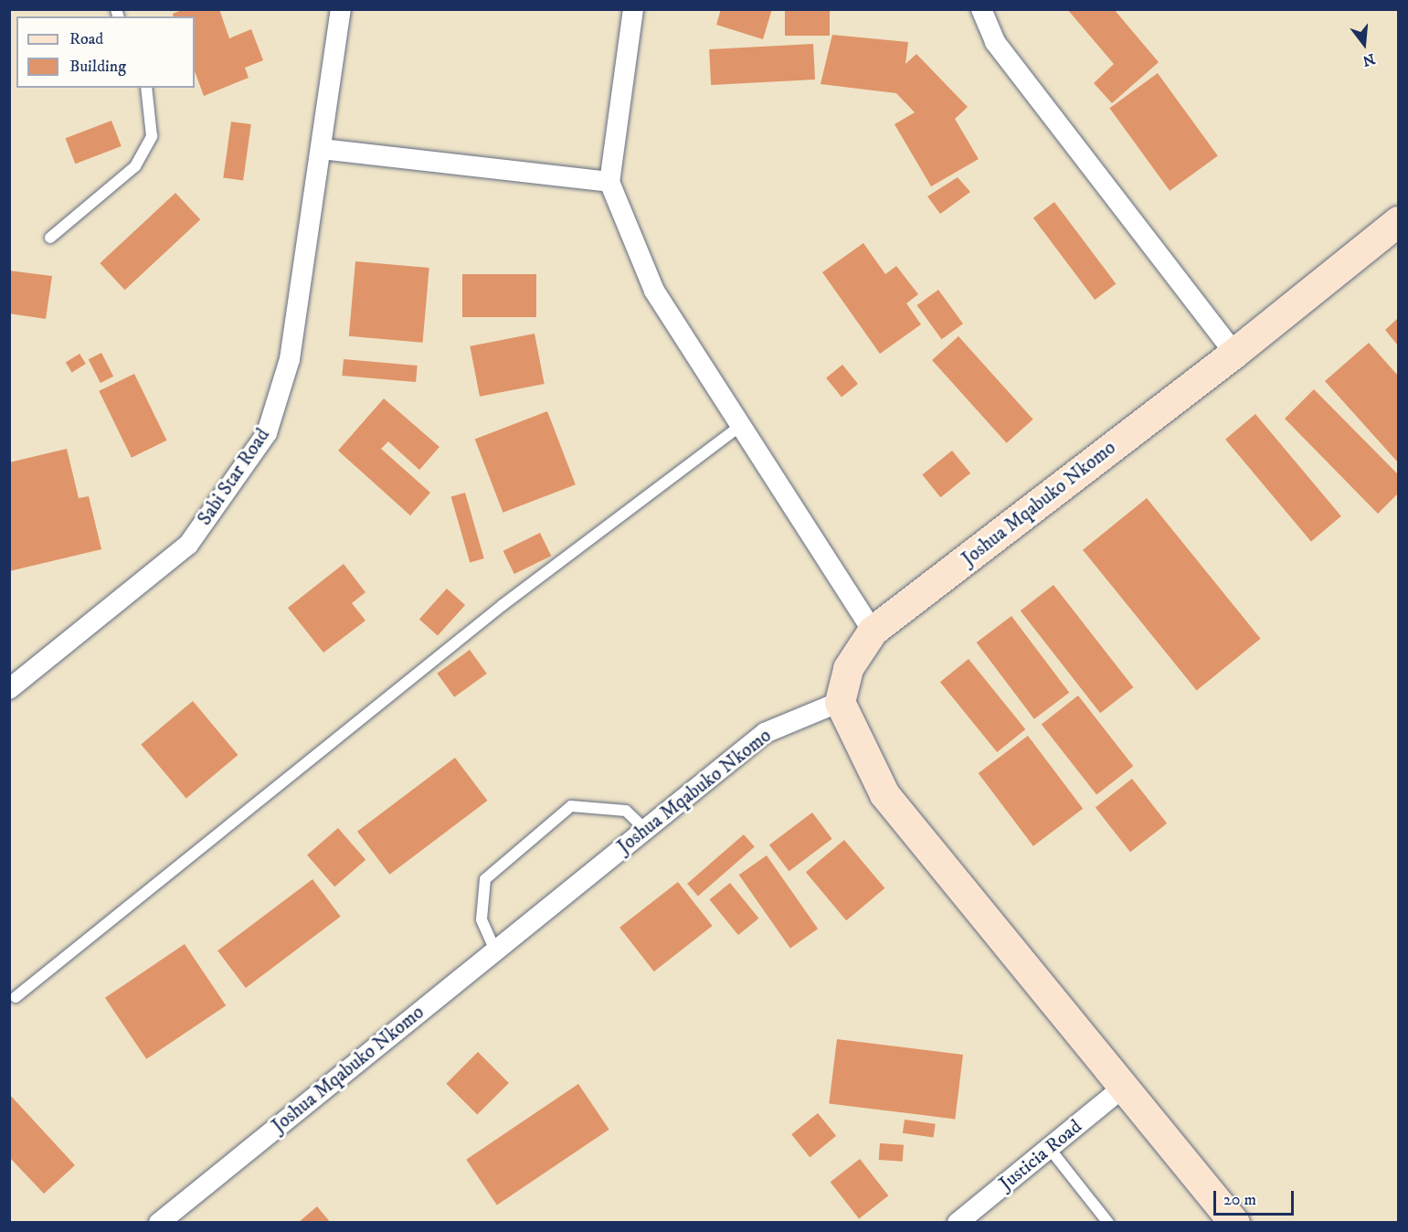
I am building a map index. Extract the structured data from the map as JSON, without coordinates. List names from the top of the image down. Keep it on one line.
{"streets":{"street":["Sabi Star Road","Joshua Mqabuko Nkomo","Justicia Road"]},"legend":["Road","Building"],"scale_bar":"20 m","north":"bottom"}
